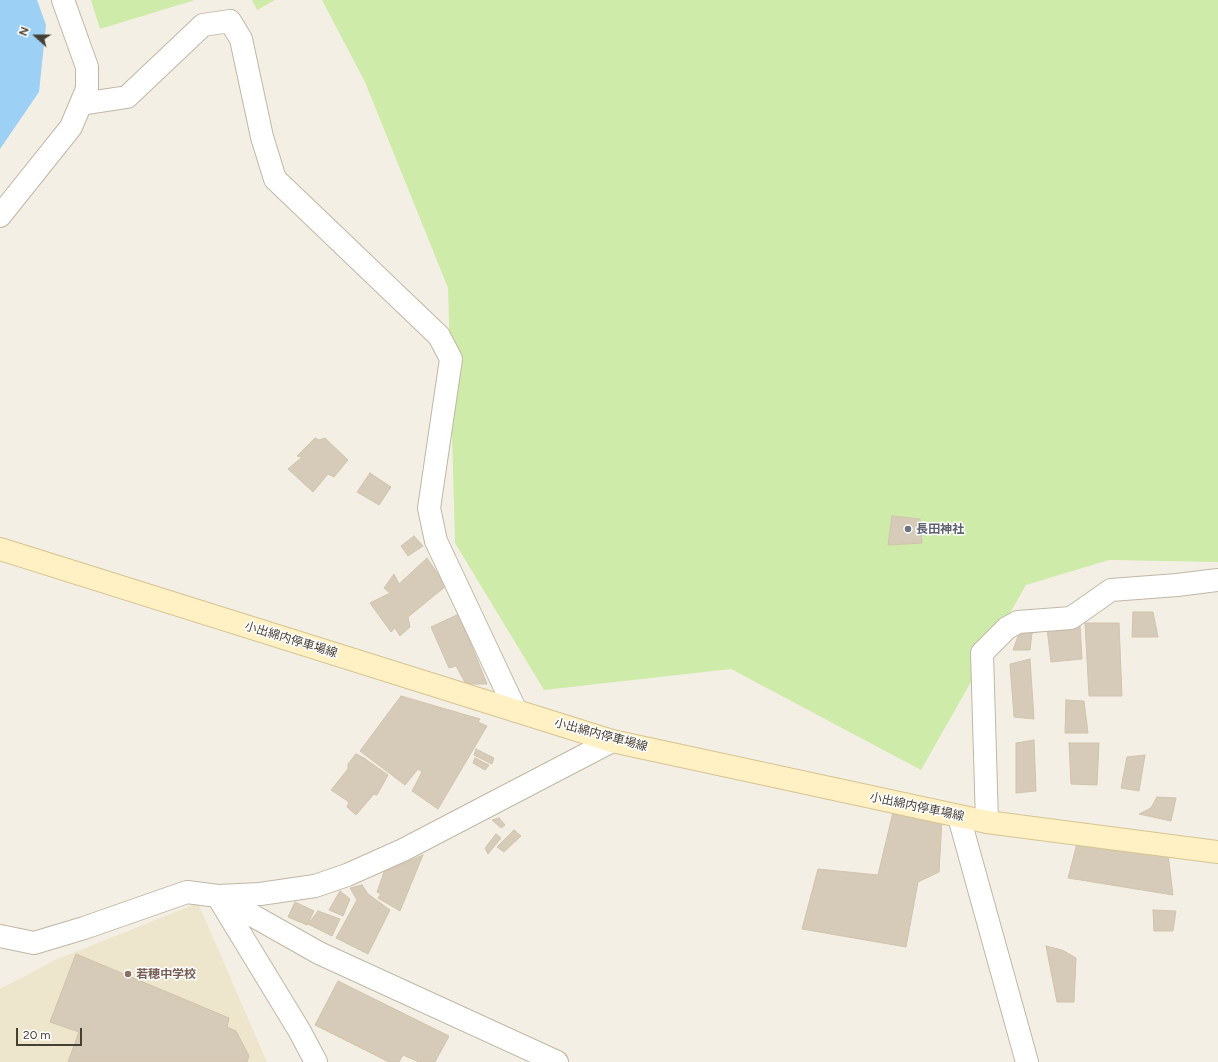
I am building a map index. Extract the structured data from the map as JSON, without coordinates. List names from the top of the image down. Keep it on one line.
{"streets":{"main road":["小出綿内停車場線"]},"places":["長田神社","若穂中学校"],"scale_bar":"20 m","north":"left"}
